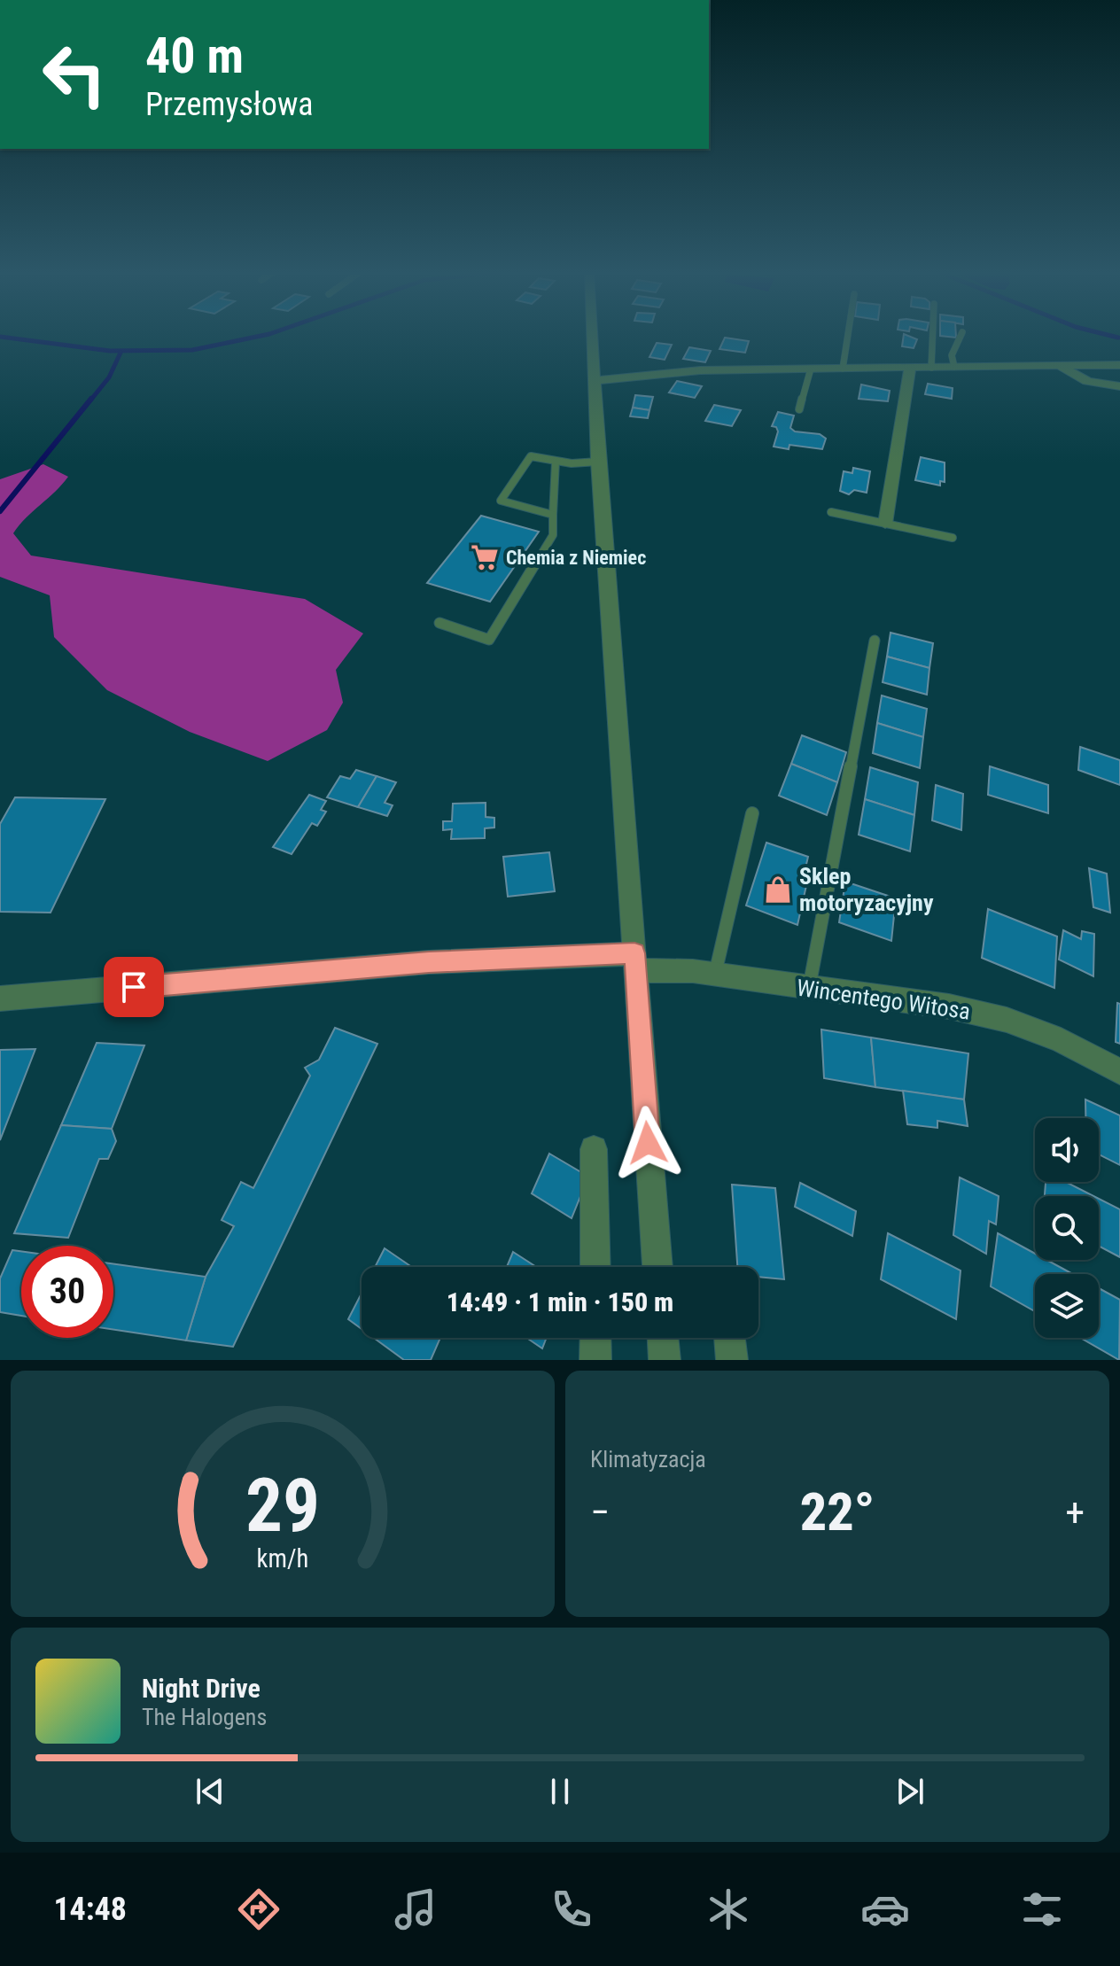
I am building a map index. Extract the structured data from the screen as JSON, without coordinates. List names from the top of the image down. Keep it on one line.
{"streets":{"street":["Wincentego Witosa"]},"places":{"supermarket":["Chemia z Niemiec"],"shop":["Sklep motoryzacyjny"]},"page":{"turn":["40 m","Przemysłowa"],"limit":"30","trip":"14:49 · 1 min · 150 m","tile":"Klimatyzacja","heat":["−","22°","+"],"song":["Night Drive","The Halogens"],"tabs":"14:48","gauge":["29","km/h"]}}
